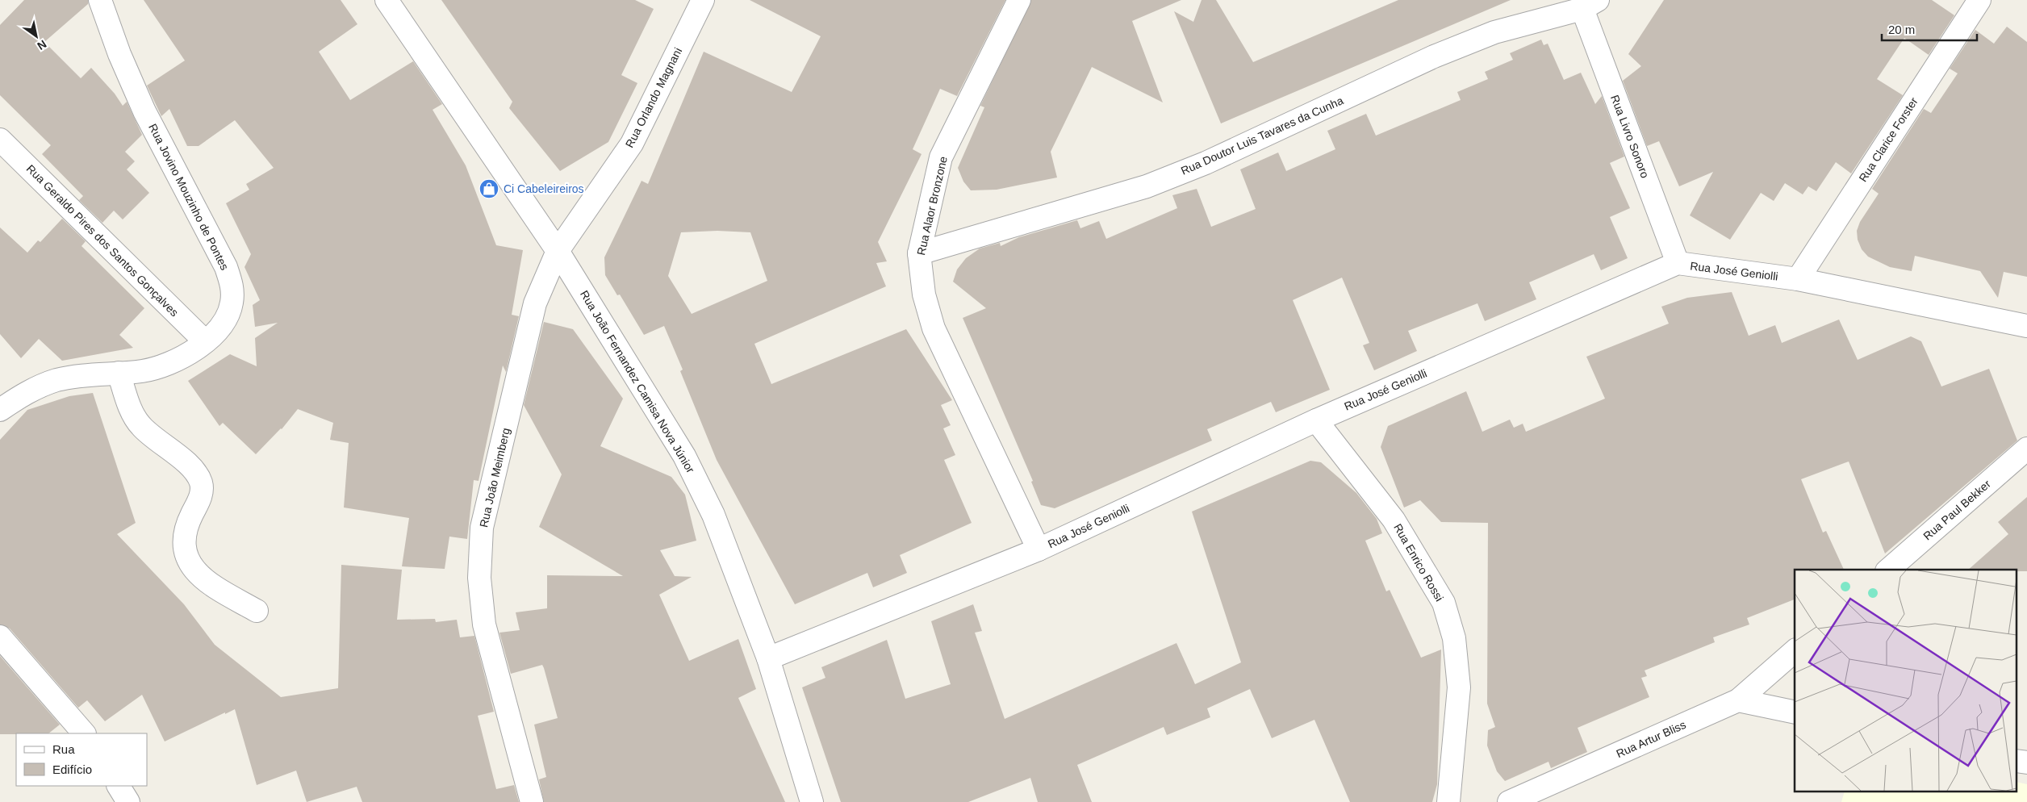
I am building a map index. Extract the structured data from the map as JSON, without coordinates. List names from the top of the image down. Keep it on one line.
{"streets":{"street":["Rua Orlando Magnani","Rua Doutor Luis Tavares da Cunha","Rua Livro Sonoro","Rua Clarice Forster","Rua Jovino Mouzinho de Pontes","Rua Alaor Bronzone","Rua Geraldo Pires dos Santos Gonçalves","Rua José Geniolli","Rua João Fernandez Camisa Nova Júnior","Rua João Meimberg","Rua Paul Bekker","Rua Enrico Rossi","Rua Artur Bliss"]},"crossings":[["Rua Orlando Magnani","Rua João Fernandez Camisa Nova Júnior"],["Rua Orlando Magnani","Rua João Meimberg"],["Rua Doutor Luis Tavares da Cunha","Rua Livro Sonoro"],["Rua Doutor Luis Tavares da Cunha","Rua Alaor Bronzone"],["Rua Livro Sonoro","Rua José Geniolli"],["Rua Clarice Forster","Rua José Geniolli"],["Rua Jovino Mouzinho de Pontes","Rua Geraldo Pires dos Santos Gonçalves"],["Rua Alaor Bronzone","Rua José Geniolli"],["Rua José Geniolli","Rua João Fernandez Camisa Nova Júnior"],["Rua José Geniolli","Rua Enrico Rossi"],["Rua João Fernandez Camisa Nova Júnior","Rua João Meimberg"]],"places":{"shop":["Ci Cabeleireiros"]},"legend":["Rua","Edifício"],"scale_bar":"20 m","north":"bottom right"}
